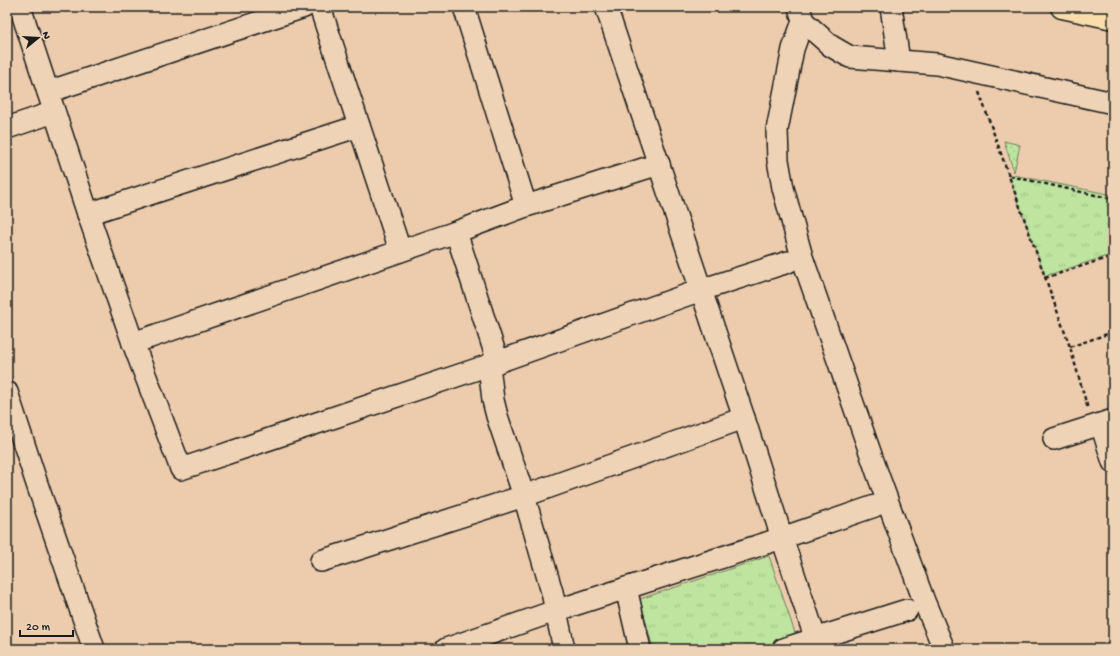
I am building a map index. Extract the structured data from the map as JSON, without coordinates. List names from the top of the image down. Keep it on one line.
{"scale_bar":"20 m","north":"right"}
